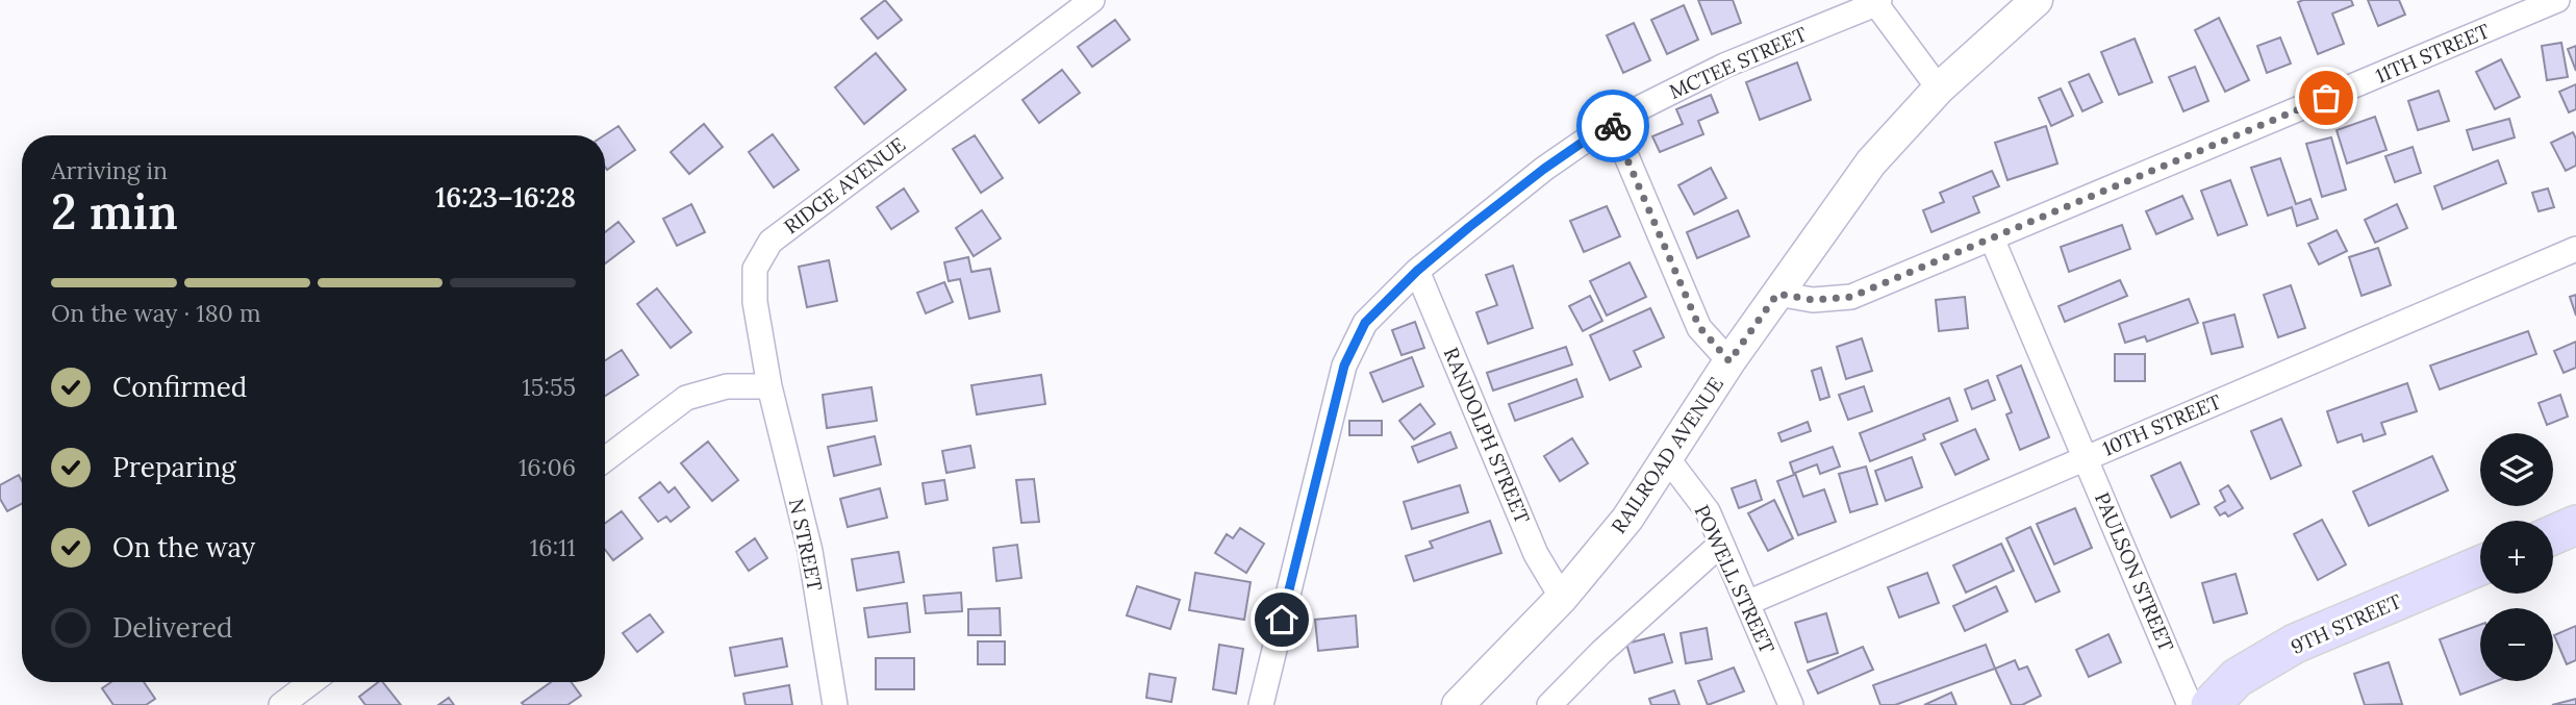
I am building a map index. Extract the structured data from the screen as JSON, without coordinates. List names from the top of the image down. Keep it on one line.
{"streets":{"main road":["9TH STREET"],"street":["11TH STREET","MCTEE STREET","RIDGE AVENUE","10TH STREET","RANDOLPH STREET","RAILROAD AVENUE","N STREET","PAULSON STREET","POWELL STREET"]},"crossings":[["11TH STREET","RAILROAD AVENUE"],["11TH STREET","PAULSON STREET"],["MCTEE STREET","RANDOLPH STREET"],["RIDGE AVENUE","N STREET"],["10TH STREET","PAULSON STREET"],["10TH STREET","POWELL STREET"],["RANDOLPH STREET","RAILROAD AVENUE"],["RAILROAD AVENUE","POWELL STREET"]],"page":{"heading":["2 min","Arriving in","16:23–16:28"],"bar":"On the way · 180 m","list":[["Confirmed","15:55"],["Preparing","16:06"],["On the way","16:11"],"Delivered"],"map_buttons":["+","−"]}}
